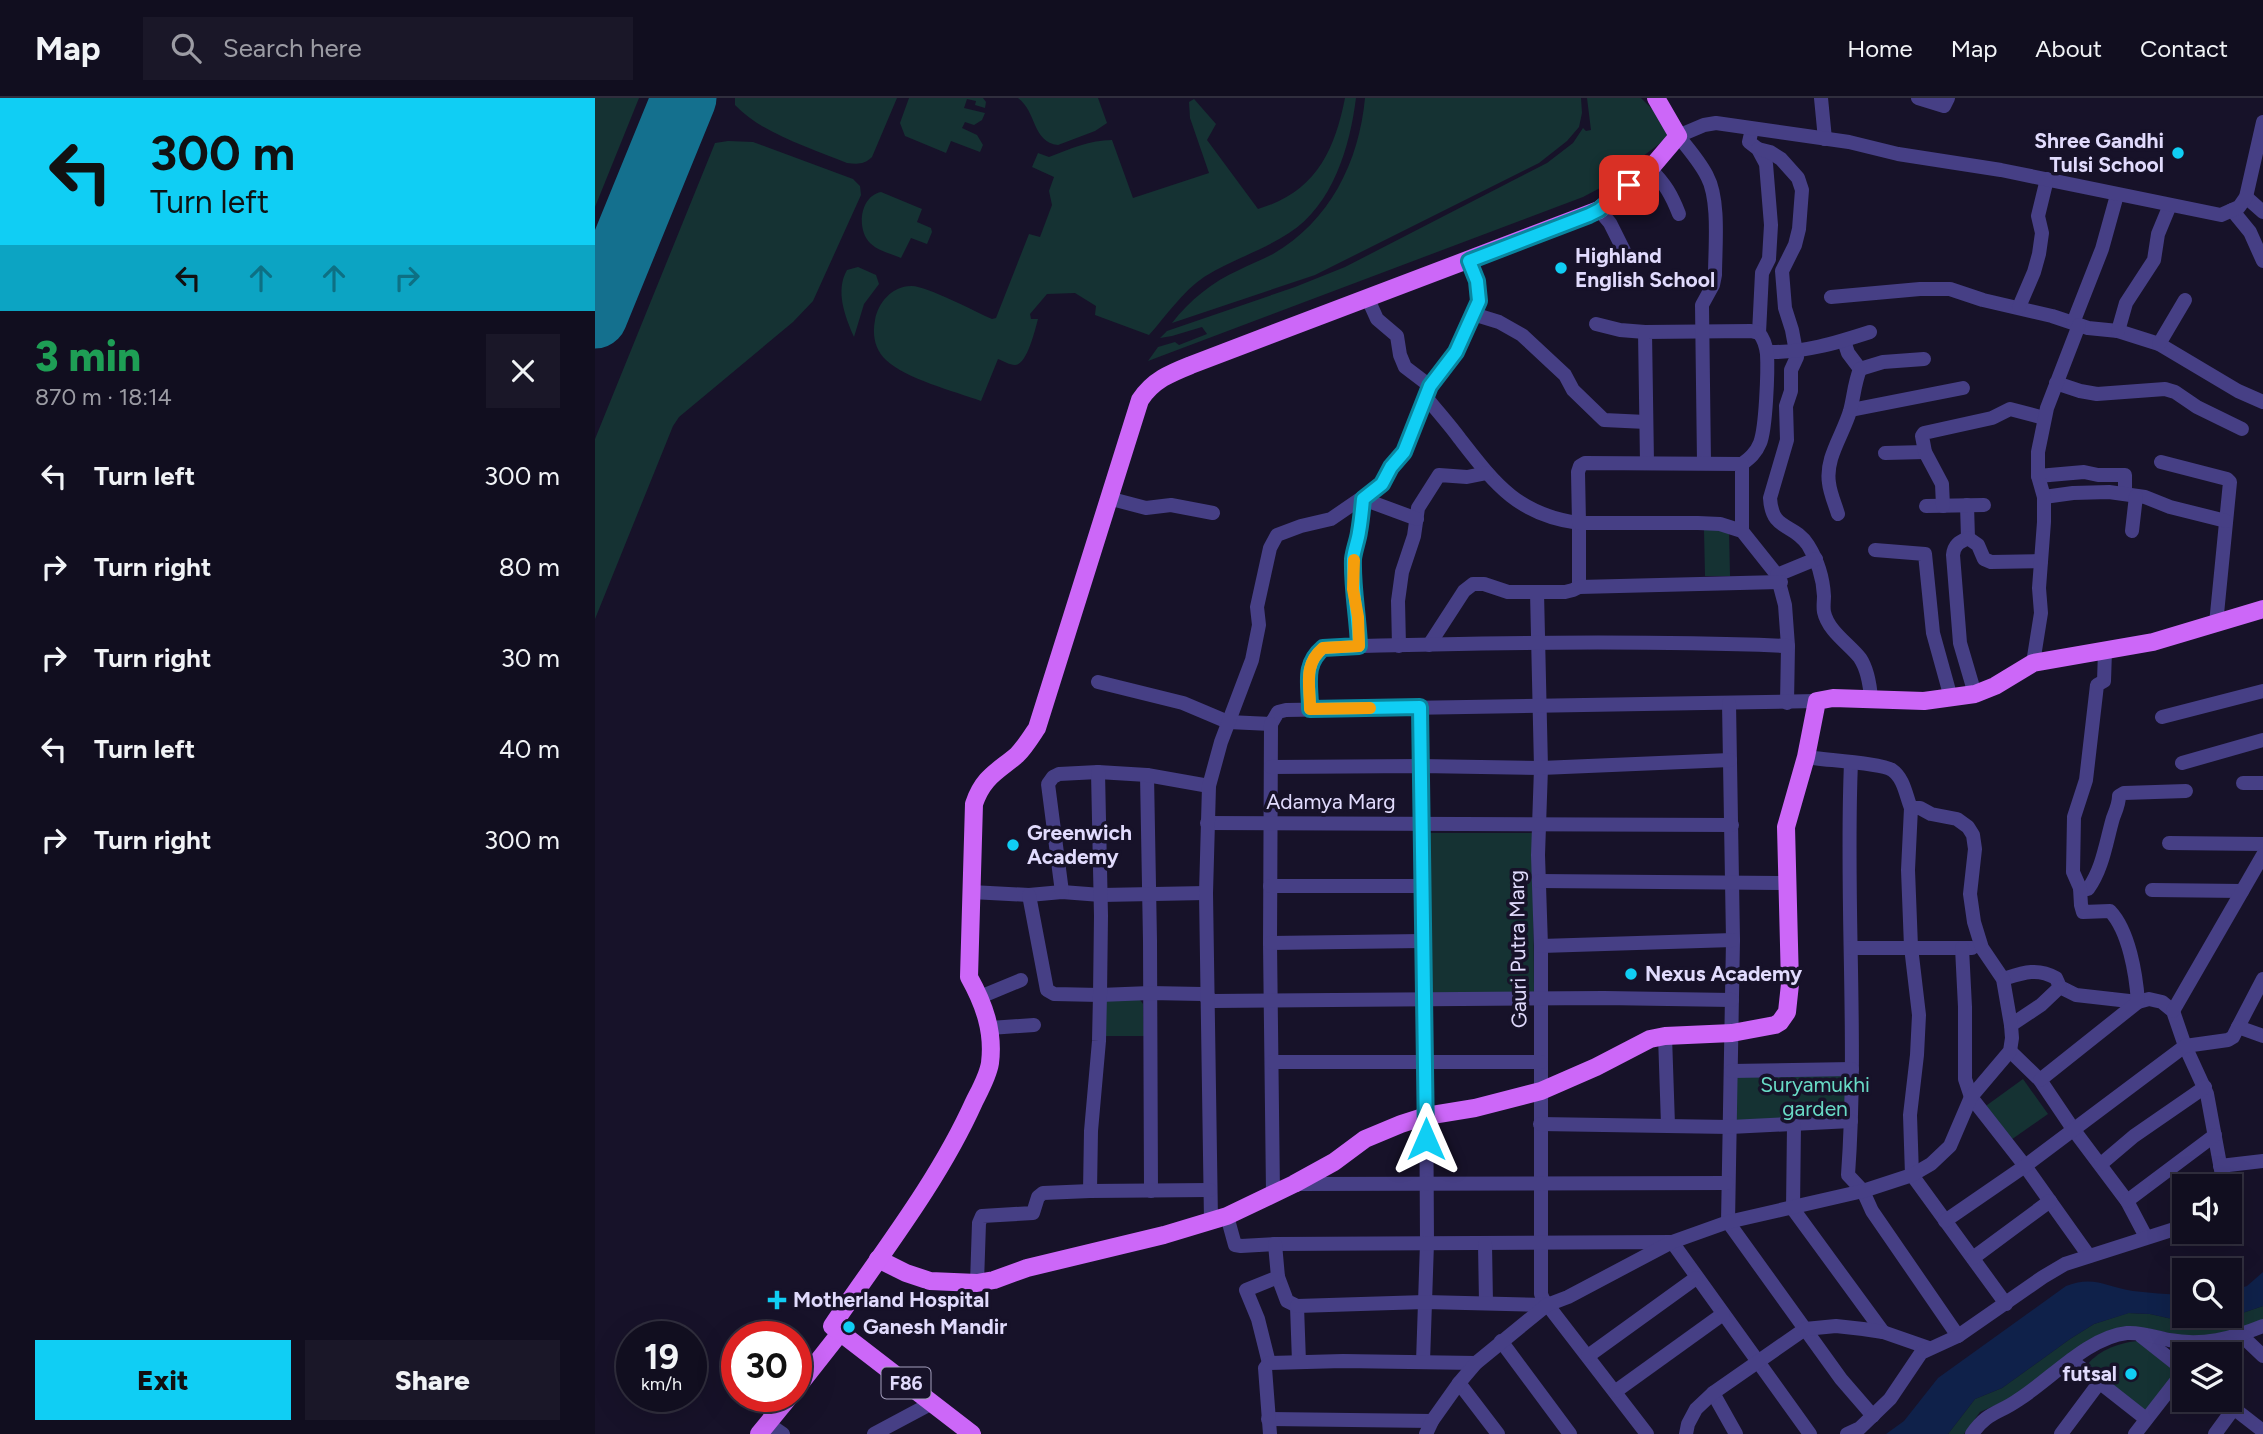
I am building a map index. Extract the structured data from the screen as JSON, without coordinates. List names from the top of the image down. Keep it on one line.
{"streets":{"main road":["F86"],"street":["Adamya Marg","Gauri Putra Marg"]},"crossings":[["Adamya Marg","Gauri Putra Marg"]],"parks":["Suryamukhi garden"],"places":{"other":["Shree Gandhi Tulsi School","Highland English School","Greenwich Academy","Nexus Academy","Ganesh Mandir","futsal"],"health":["Motherland Hospital"]},"page":{"header":"Map","search":"Search here","nav":["Home","Map","About","Contact"],"turn":["300 m","Turn left"],"heading":["3 min","870 m · 18:14"],"list":[{"name":"Turn left","value":"300 m"},{"name":"Turn right","value":"80 m"},{"name":"Turn right","value":"30 m"},{"name":"Turn left","value":"40 m"},{"name":"Turn right","value":"300 m"}],"speed":"19 km/h","limit":"30","buttons":["Exit","Share"]}}
